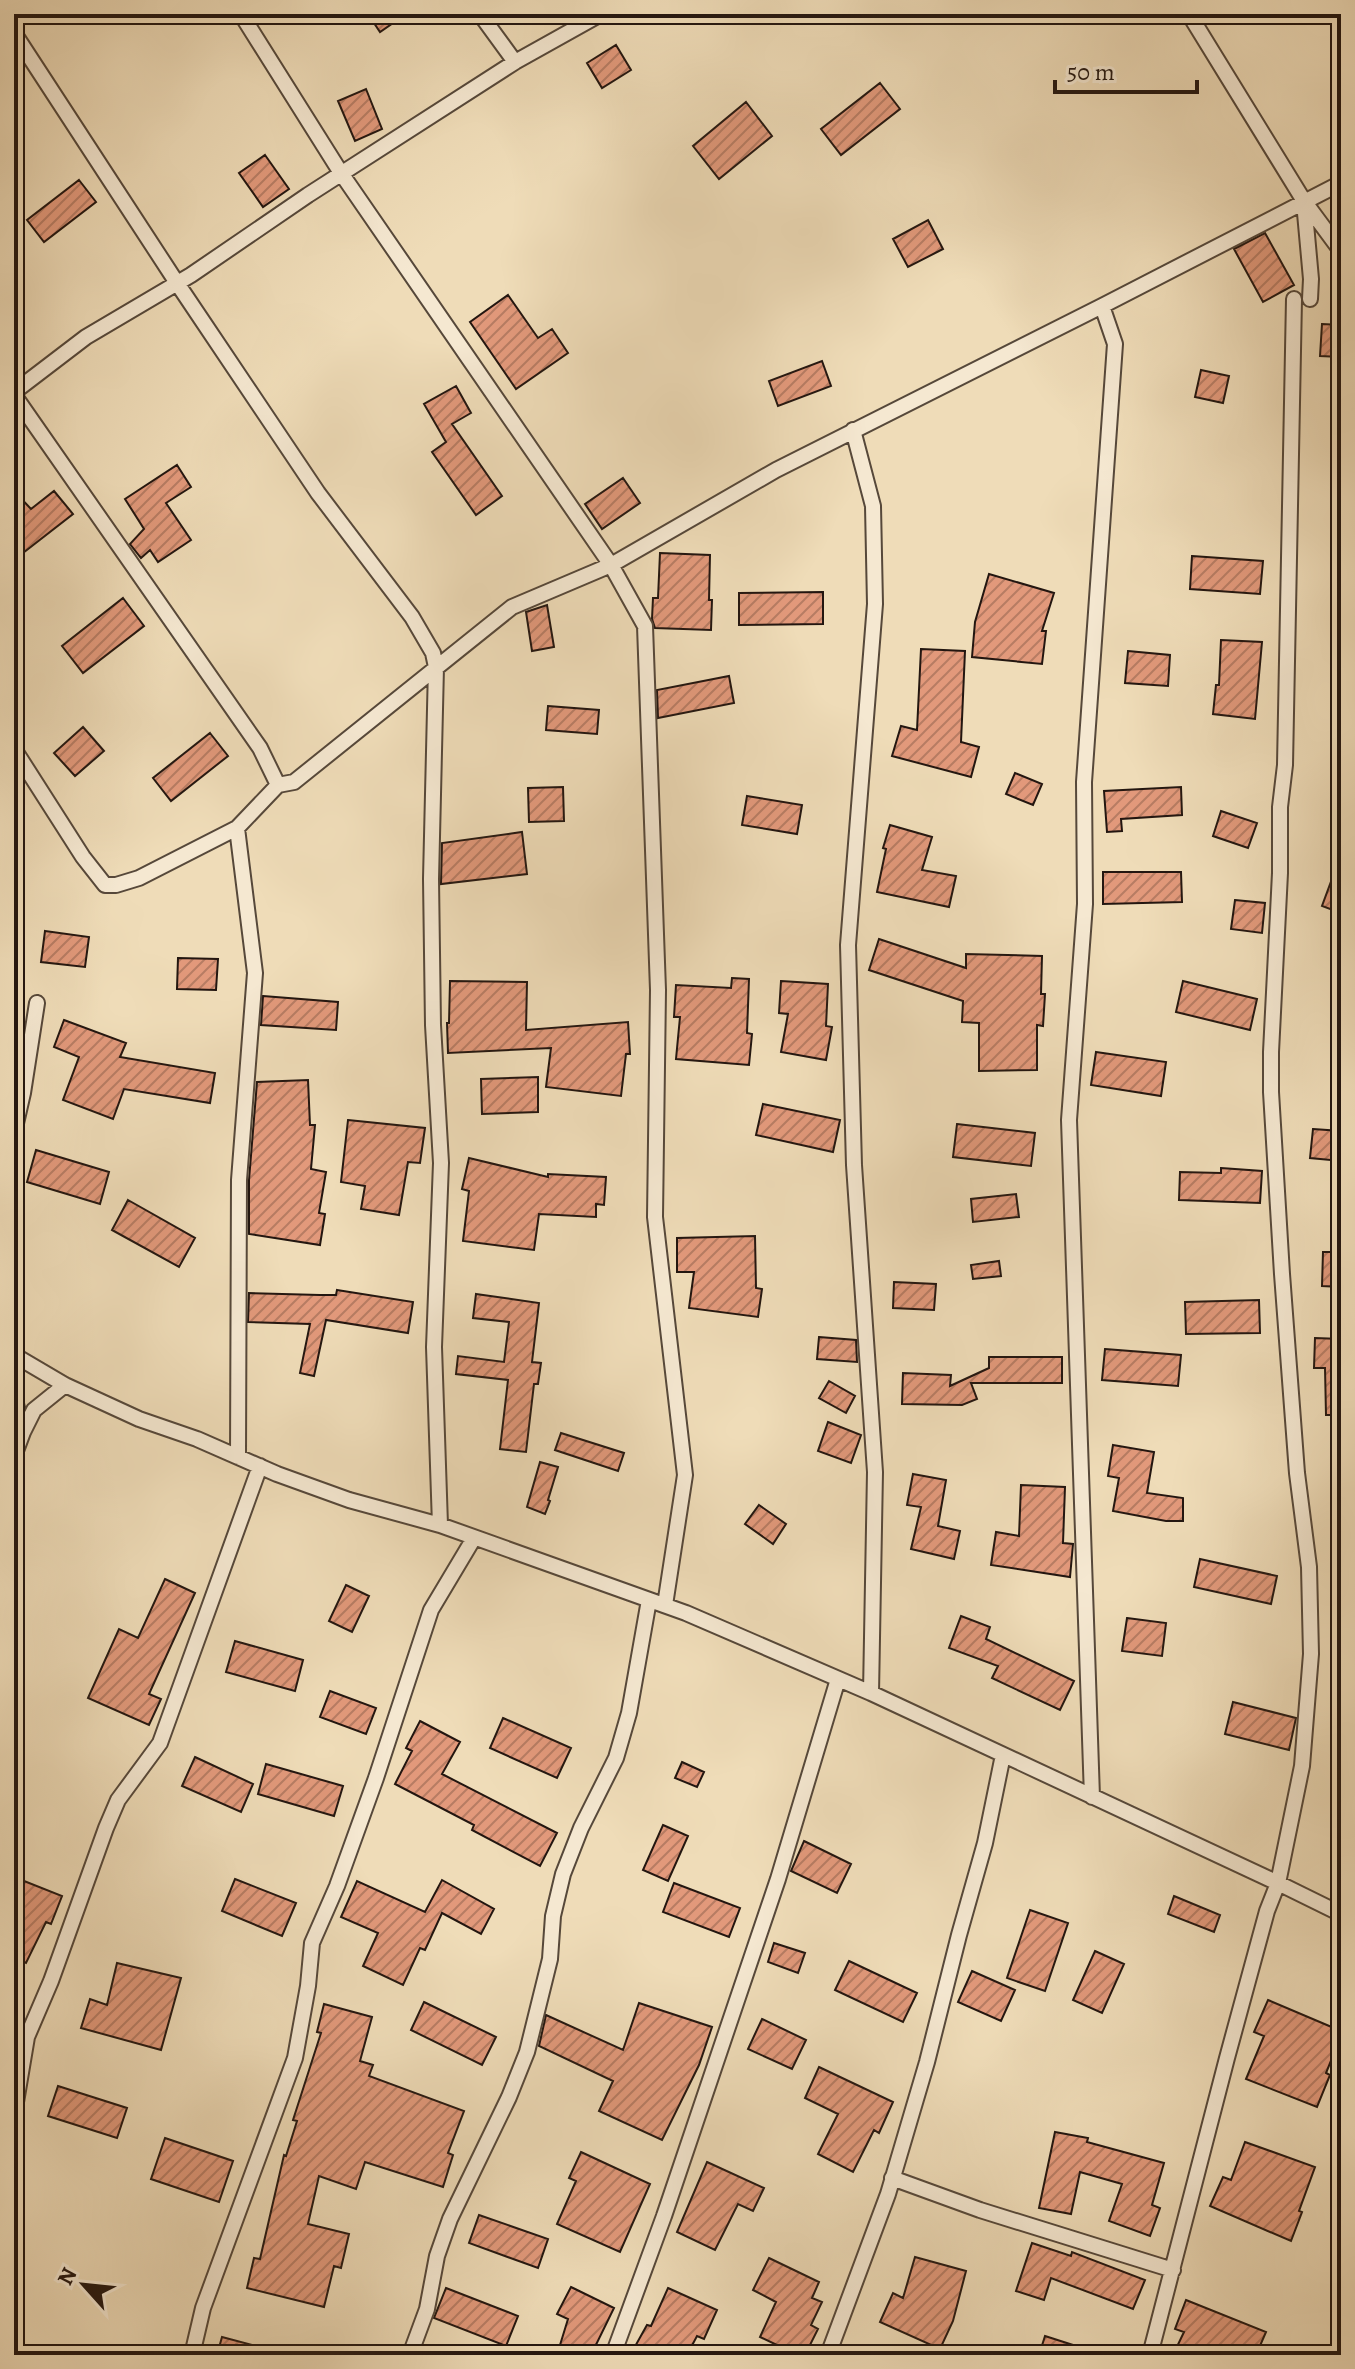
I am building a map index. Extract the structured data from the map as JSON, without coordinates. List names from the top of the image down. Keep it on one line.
{"scale_bar":"50 m","north":"top left"}
